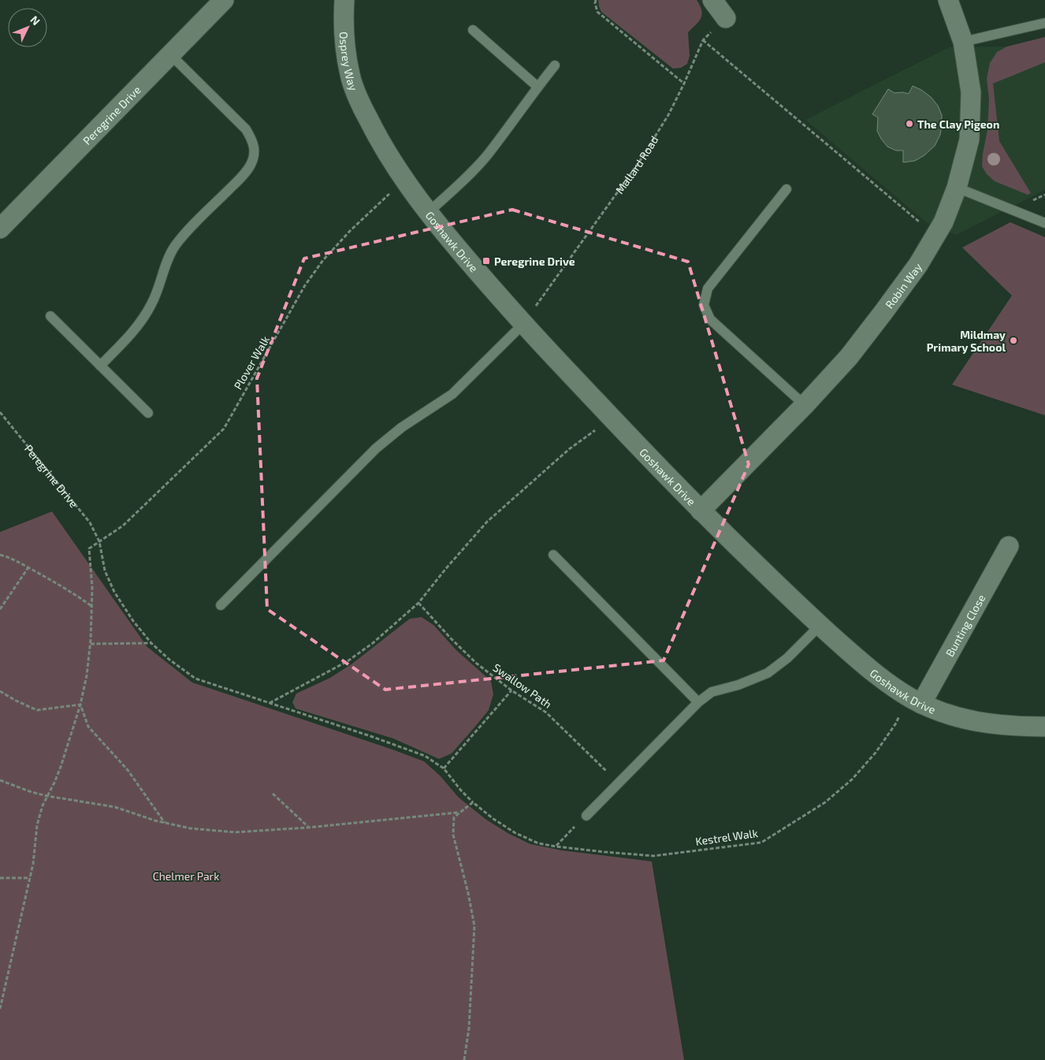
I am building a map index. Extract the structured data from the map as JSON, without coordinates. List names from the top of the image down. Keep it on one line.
{"streets":{"street":["Osprey Way","Peregrine Drive","Goshawk Drive","Robin Way","Bunting Close"],"path":["Mallard Road","Plover Walk","Swallow Path","Kestrel Walk"]},"crossings":[["Osprey Way","Goshawk Drive"],["Peregrine Drive","Plover Walk"],["Peregrine Drive","Kestrel Walk"],["Mallard Road","Goshawk Drive"],["Goshawk Drive","Robin Way"],["Goshawk Drive","Plover Walk"],["Goshawk Drive","Bunting Close"],["Goshawk Drive","Kestrel Walk"],["Bunting Close","Kestrel Walk"]],"parks":["Chelmer Park"],"places":{"other":["The Clay Pigeon","Mildmay Primary School"],"transit":["Peregrine Drive"]},"north":"top right"}
